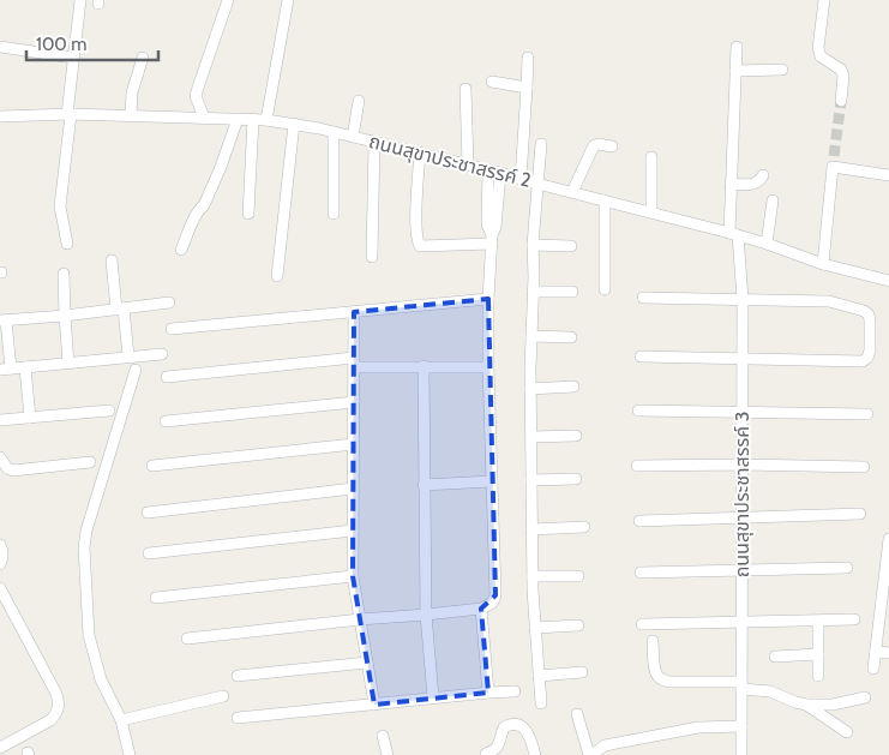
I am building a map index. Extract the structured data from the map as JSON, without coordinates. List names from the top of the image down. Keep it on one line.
{"streets":{"street":["ถนนสุขาประชาสรรค์ 2","ถนนสุขาประชาสรรค์ 3"]},"crossings":[["ถนนสุขาประชาสรรค์ 2","ถนนสุขาประชาสรรค์ 3"]],"scale_bar":"100 m"}
